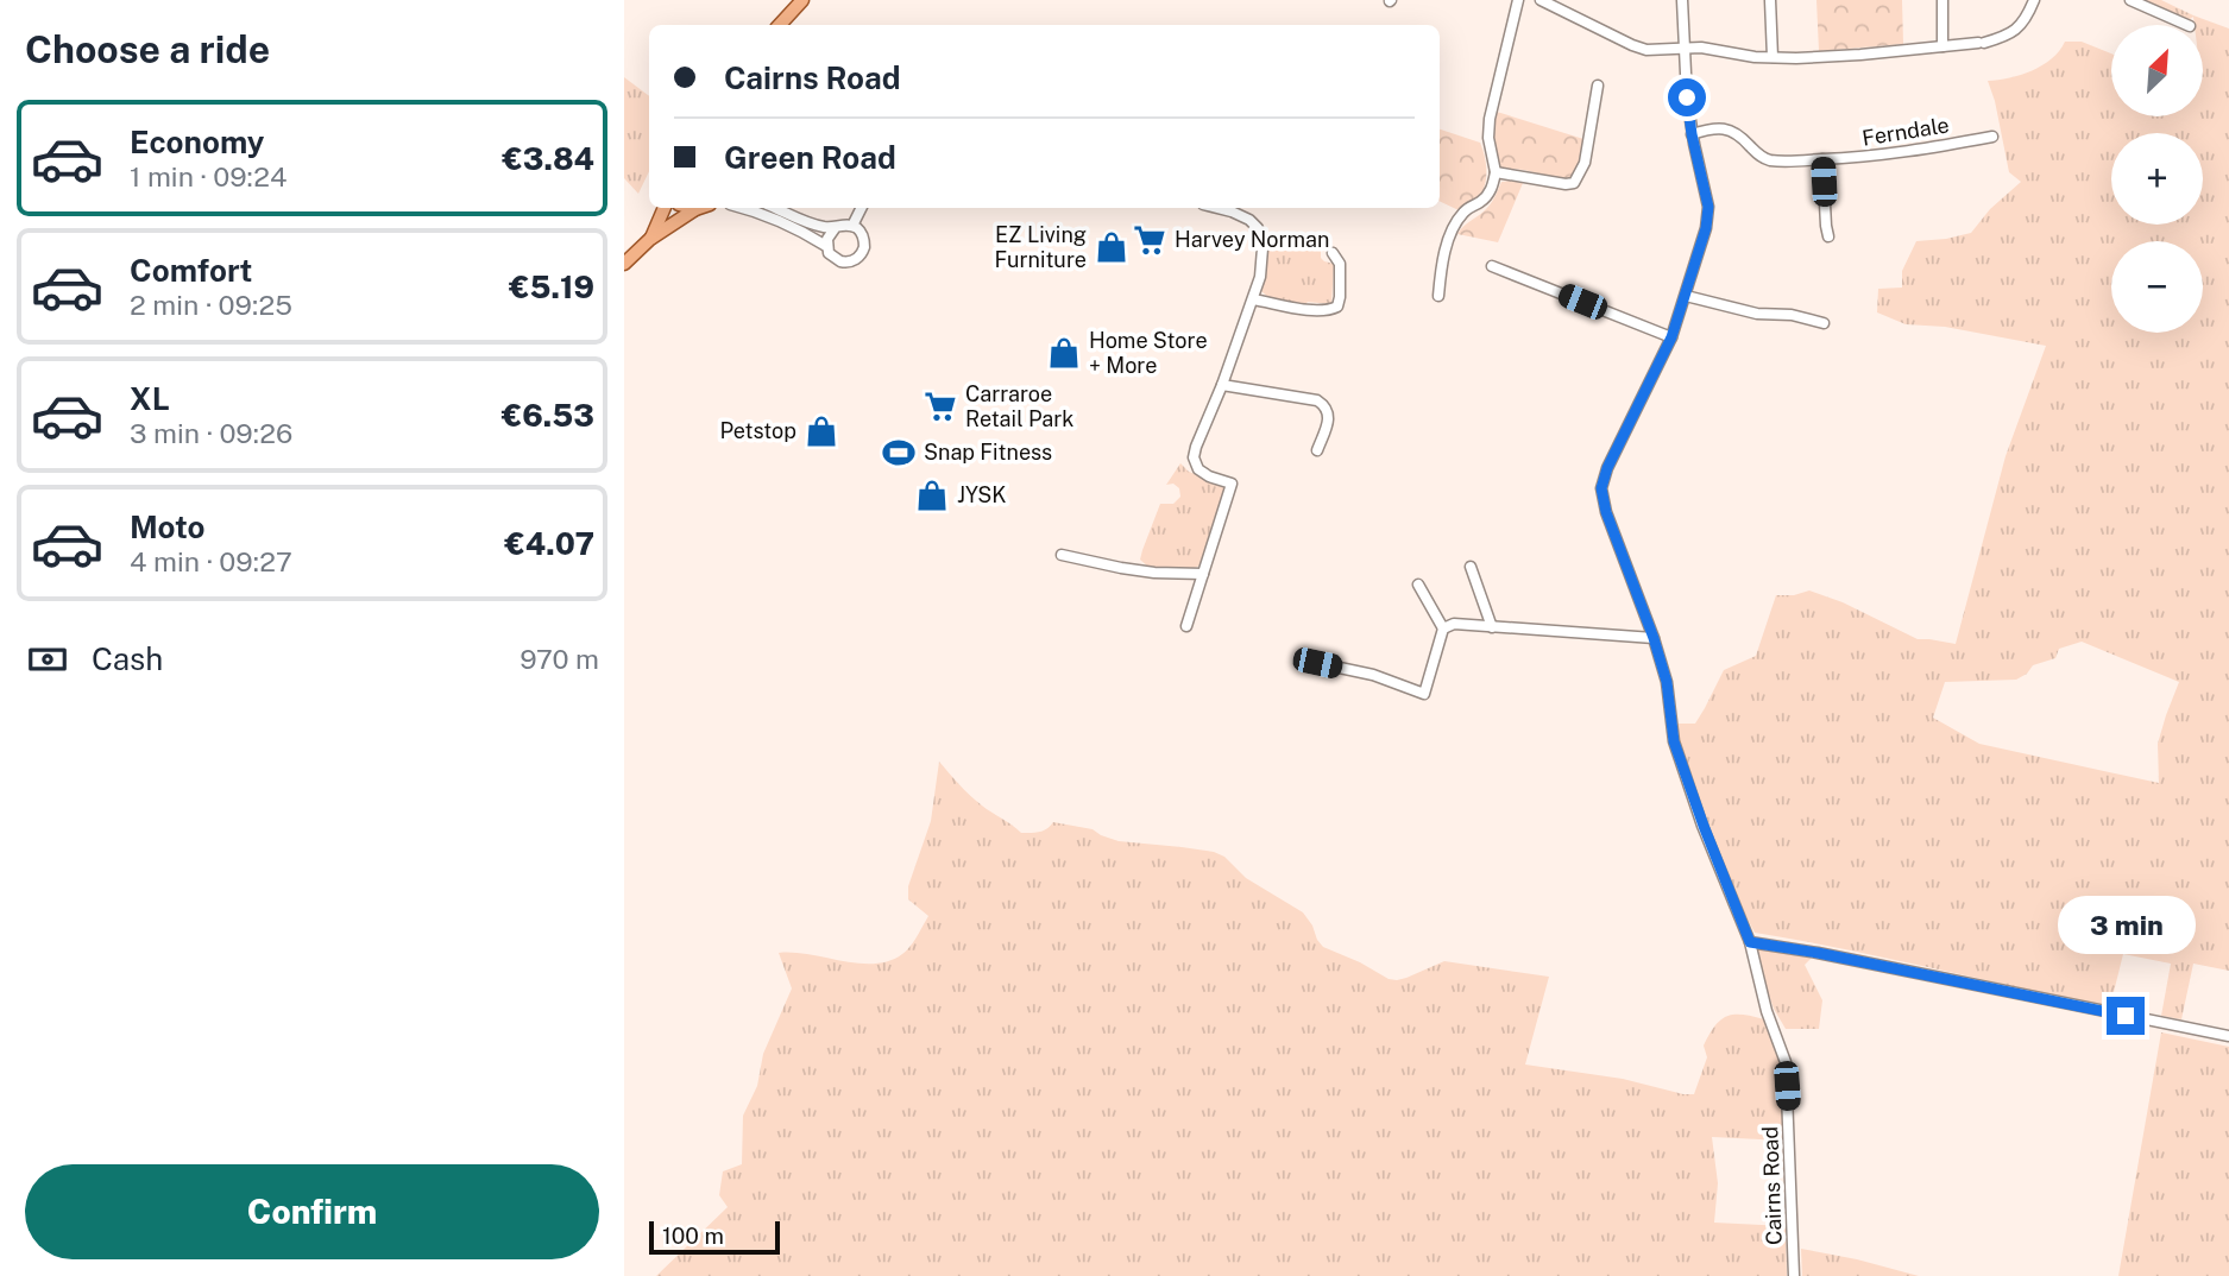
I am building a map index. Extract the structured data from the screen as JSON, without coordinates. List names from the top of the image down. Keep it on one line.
{"streets":{"street":["Ferndale","Cairns Road"]},"crossings":[["Ferndale","Cairns Road"]],"places":{"supermarket":["Harvey Norman","Carraroe Retail Park"],"shop":["EZ Living Furniture","Home Store + More","Petstop","JYSK"],"sports":["Snap Fitness"]},"scale_bar":"100 m","north":"top right","page":{"heading":"Choose a ride","map_buttons":["+","−"],"banner":["Cairns Road","Green Road"],"list":[{"name":"Economy","note":"1 min · 09:24","value":"€3.84"},{"name":"Comfort","note":"2 min · 09:25","value":"€5.19"},{"name":"XL","note":"3 min · 09:26","value":"€6.53"},{"name":"Moto","note":"4 min · 09:27","value":"€4.07"}],"pay":["Cash","970 m"],"bubble":"3 min","buttons":"Confirm","scale":"100 m"}}
